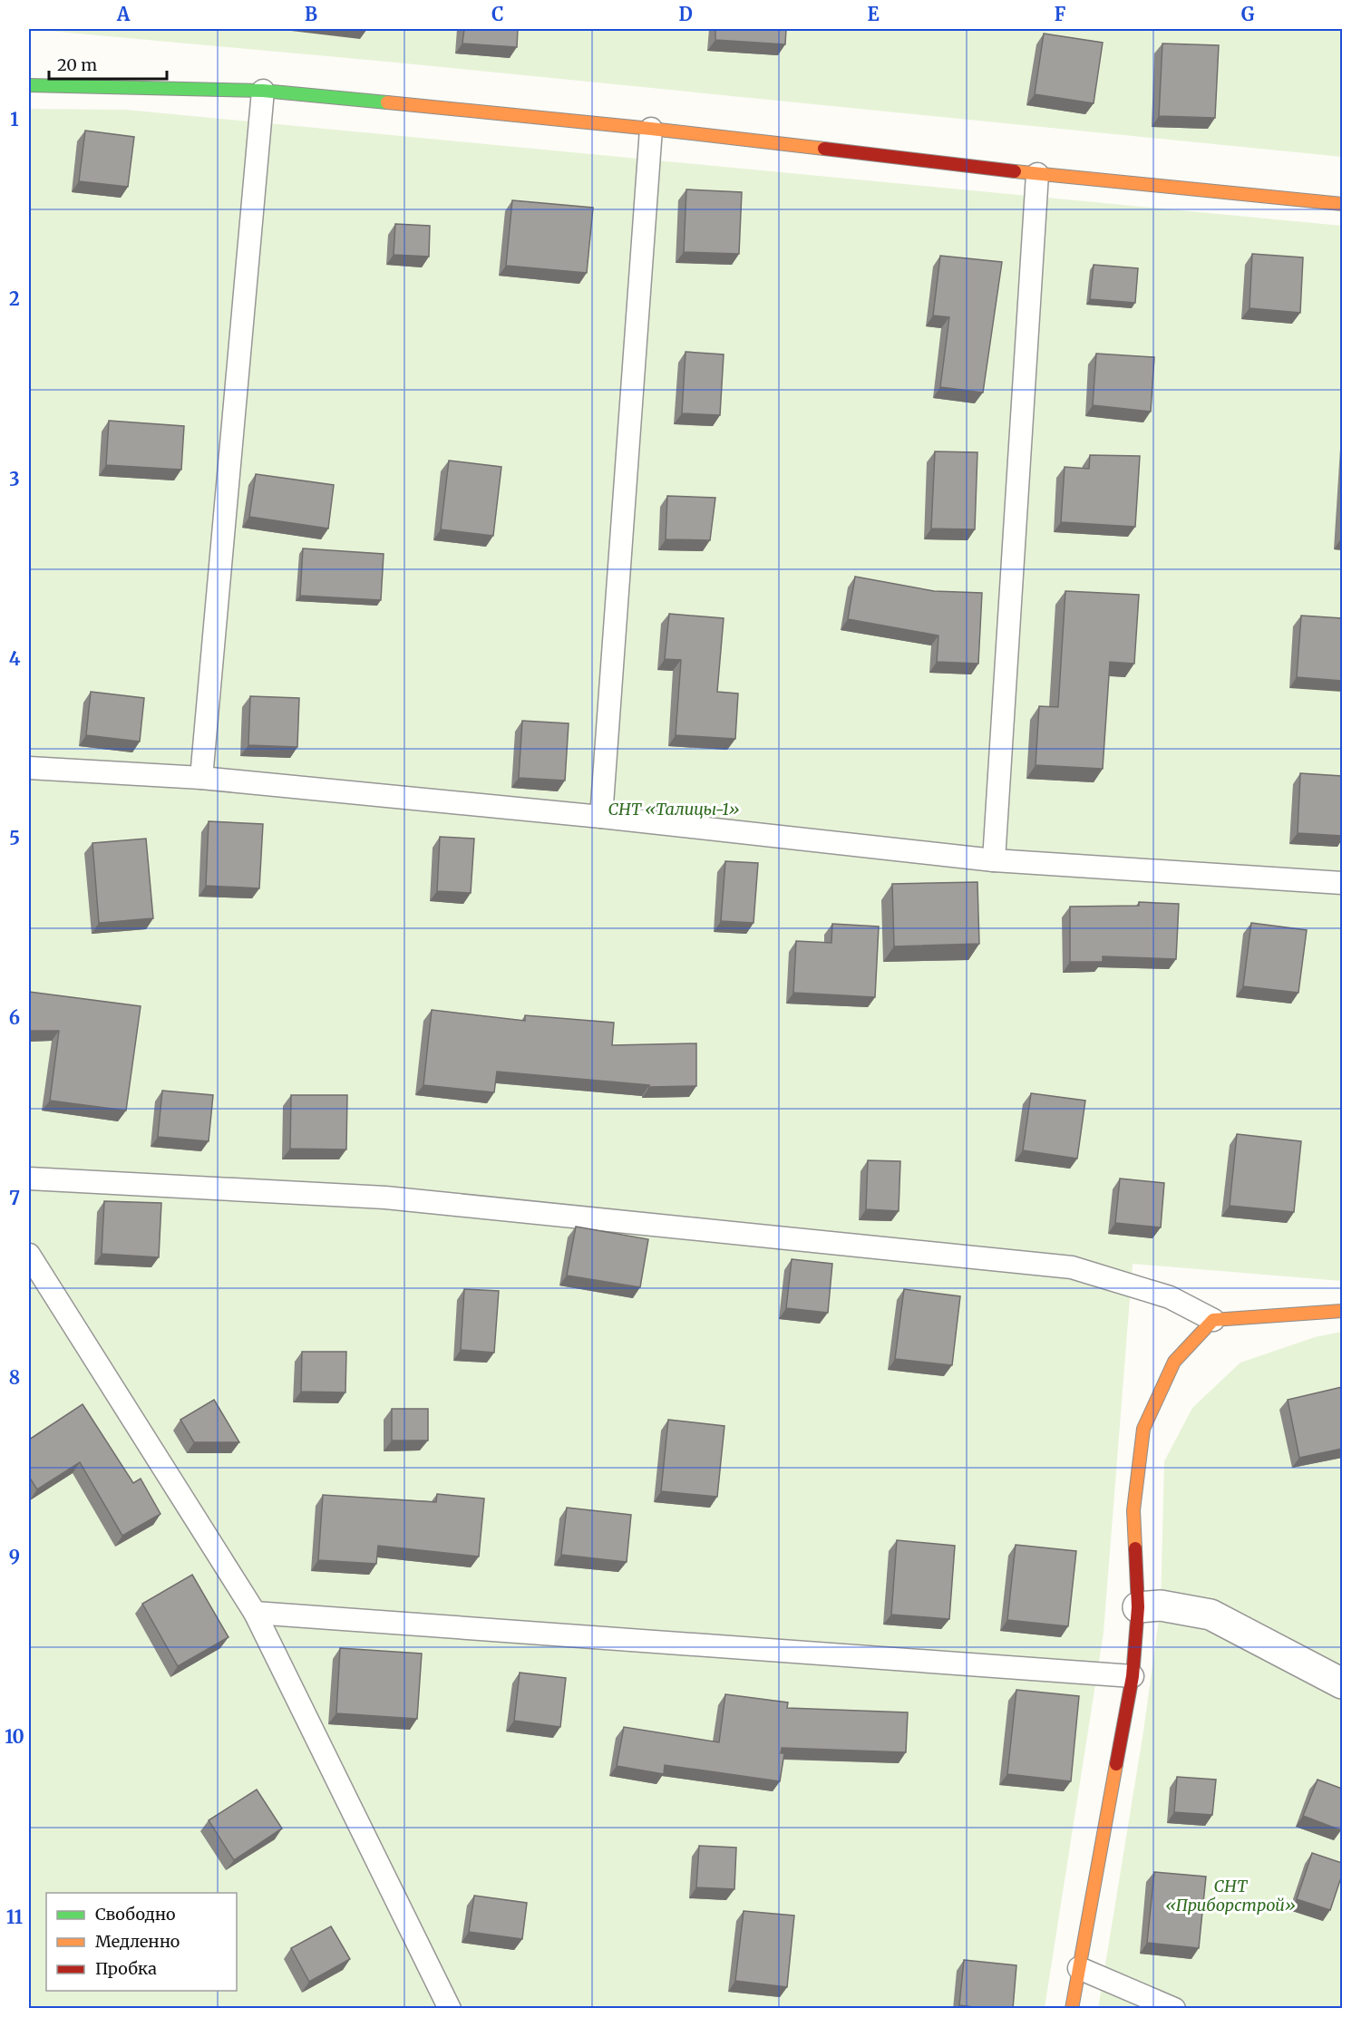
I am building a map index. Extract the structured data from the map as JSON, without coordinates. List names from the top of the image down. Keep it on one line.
{"parks":["СНТ «Талицы-1»","СНТ «Приборстрой»"],"legend":["Свободно","Медленно","Пробка"],"scale_bar":"20 m","grid":{"columns":["A","B","C","D","E","F","G"],"rows":["1","2","3","4","5","6","7","8","9","10","11"]}}
